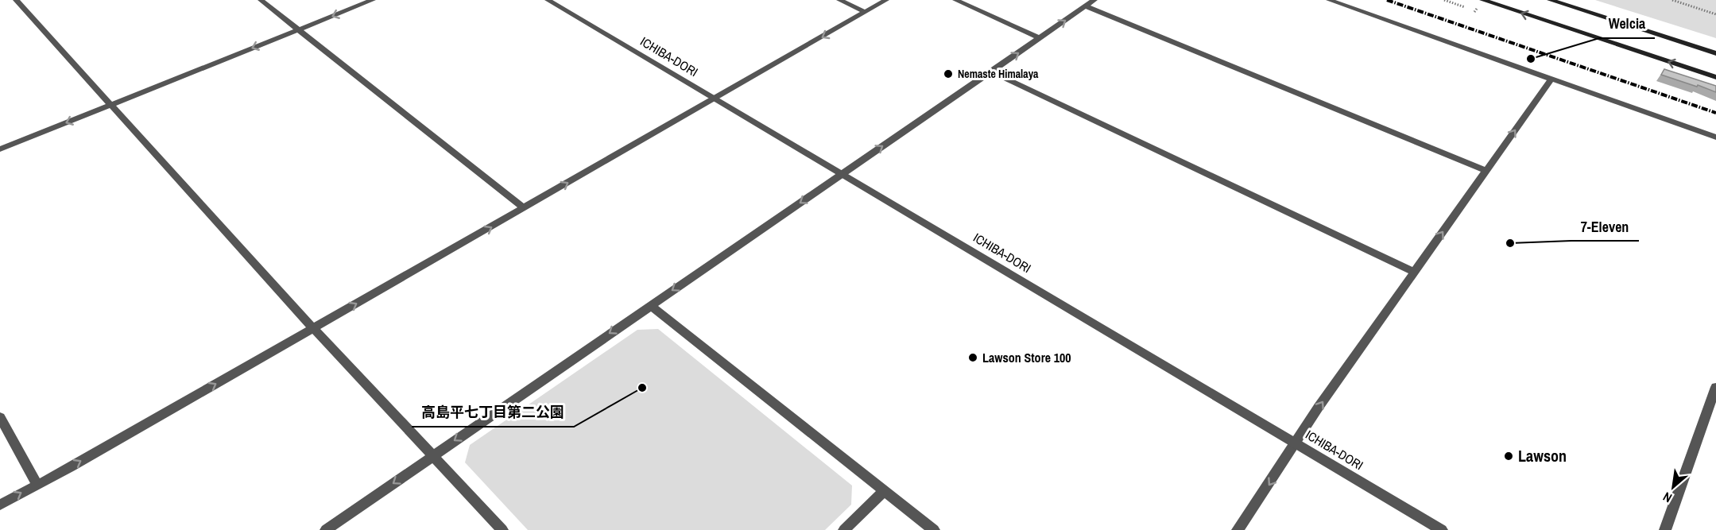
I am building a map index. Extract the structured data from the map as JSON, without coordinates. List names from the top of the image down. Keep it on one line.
{"streets":{"street":["ICHIBA-DORI"]},"places":["Welcia","Nemaste Himalaya","7-Eleven","Lawson Store 100","高島平七丁目第二公園","Lawson"],"north":"bottom left"}
